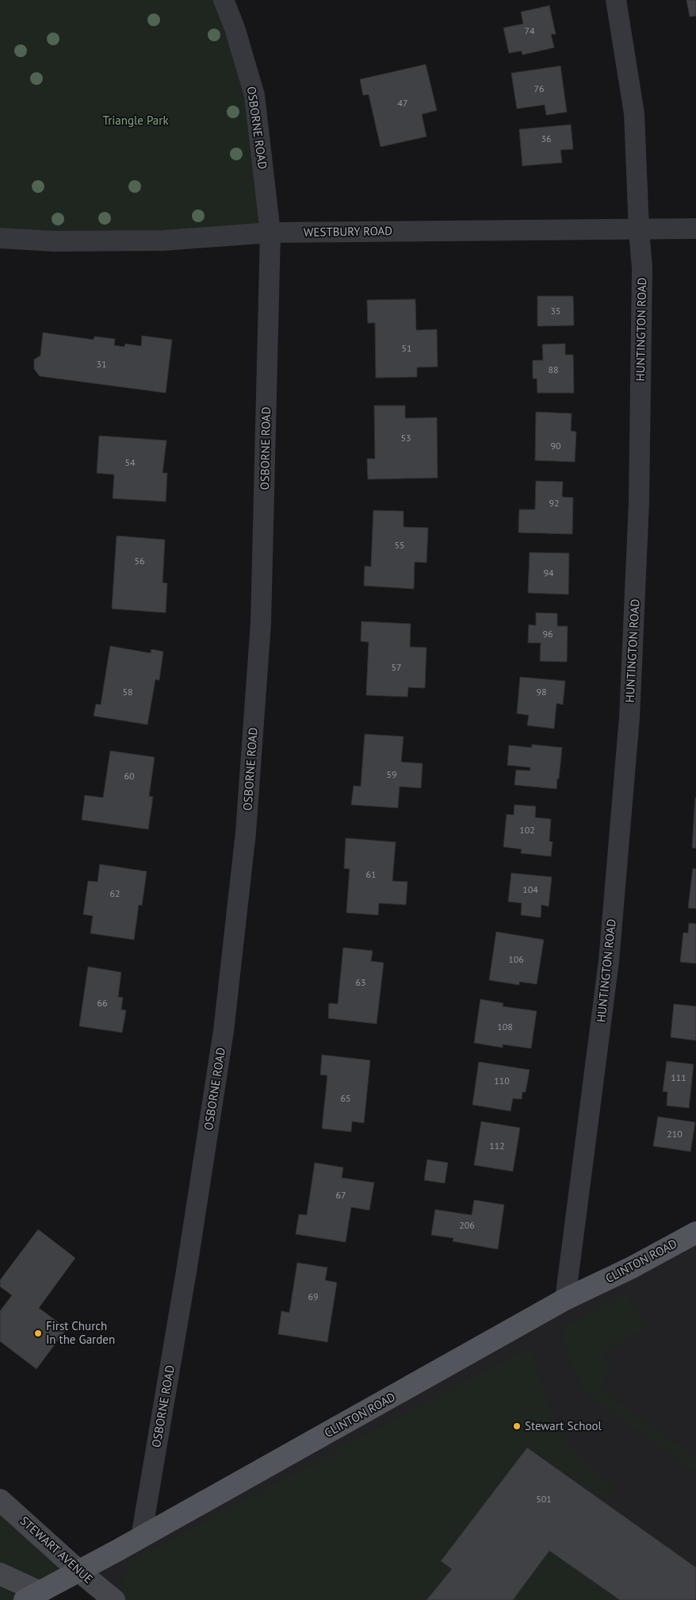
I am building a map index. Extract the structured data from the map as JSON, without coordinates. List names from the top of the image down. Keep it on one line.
{"streets":{"main road":["CLINTON ROAD","STEWART AVENUE"],"street":["OSBORNE ROAD","WESTBURY ROAD","HUNTINGTON ROAD"]},"crossings":[["OSBORNE ROAD","WESTBURY ROAD"],["OSBORNE ROAD","CLINTON ROAD"],["WESTBURY ROAD","HUNTINGTON ROAD"],["HUNTINGTON ROAD","CLINTON ROAD"],["CLINTON ROAD","STEWART AVENUE"]],"parks":["Triangle Park"],"places":["First Church In the Garden","Stewart School"],"house_numbers":["74","76","47","36","35","51","31","88","53","90","54","92","55","56","94","96","57","58","98","59","60","102","61","104","62","106","63","66","108","111","110","65","210","112","67","206","69","501"]}
